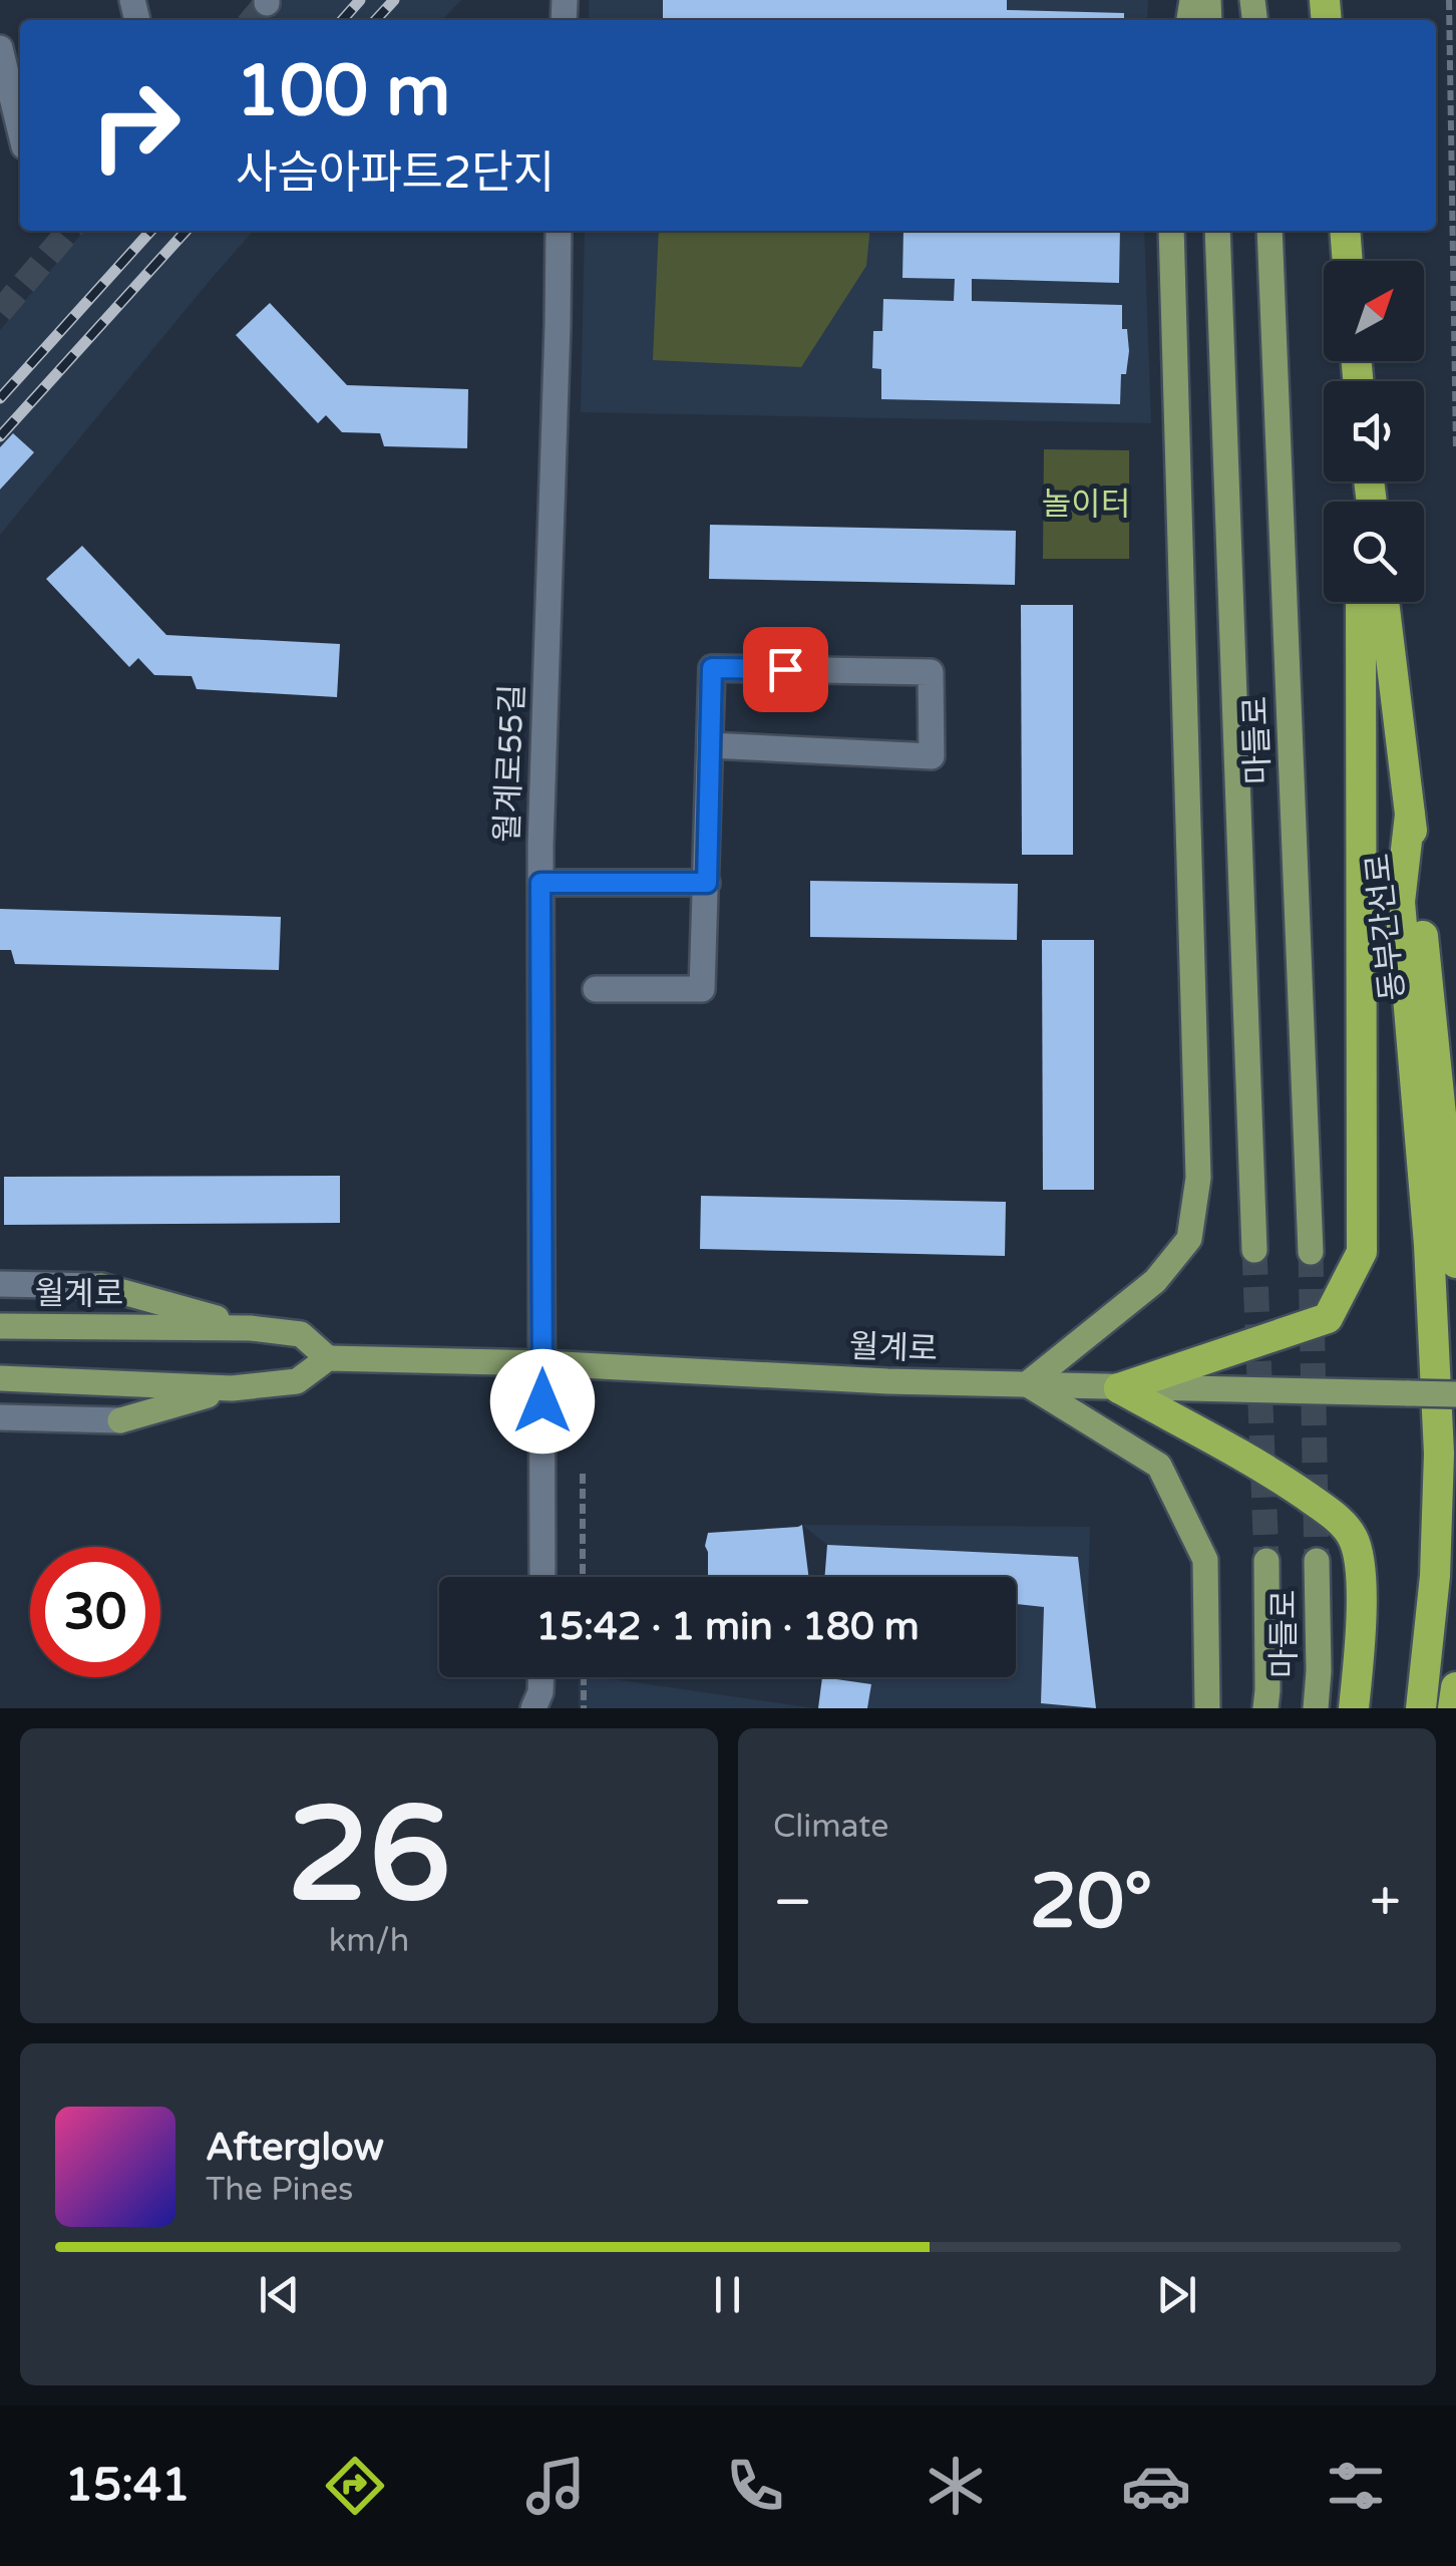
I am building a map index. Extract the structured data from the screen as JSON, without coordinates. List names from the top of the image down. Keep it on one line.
{"streets":{"highway":["동부간선로"],"main road":["마들로","월계로"],"street":["월계로55길"]},"crossings":[["월계로55길","월계로"]],"parks":["놀이터"],"north":"top right","page":{"turn":["100 m","사슴아파트2단지"],"limit":"30","trip":"15:42 · 1 min · 180 m","tile":[["26","km/h"],"Climate"],"heat":["−","20°","+"],"song":["Afterglow","The Pines"],"tabs":"15:41"}}
